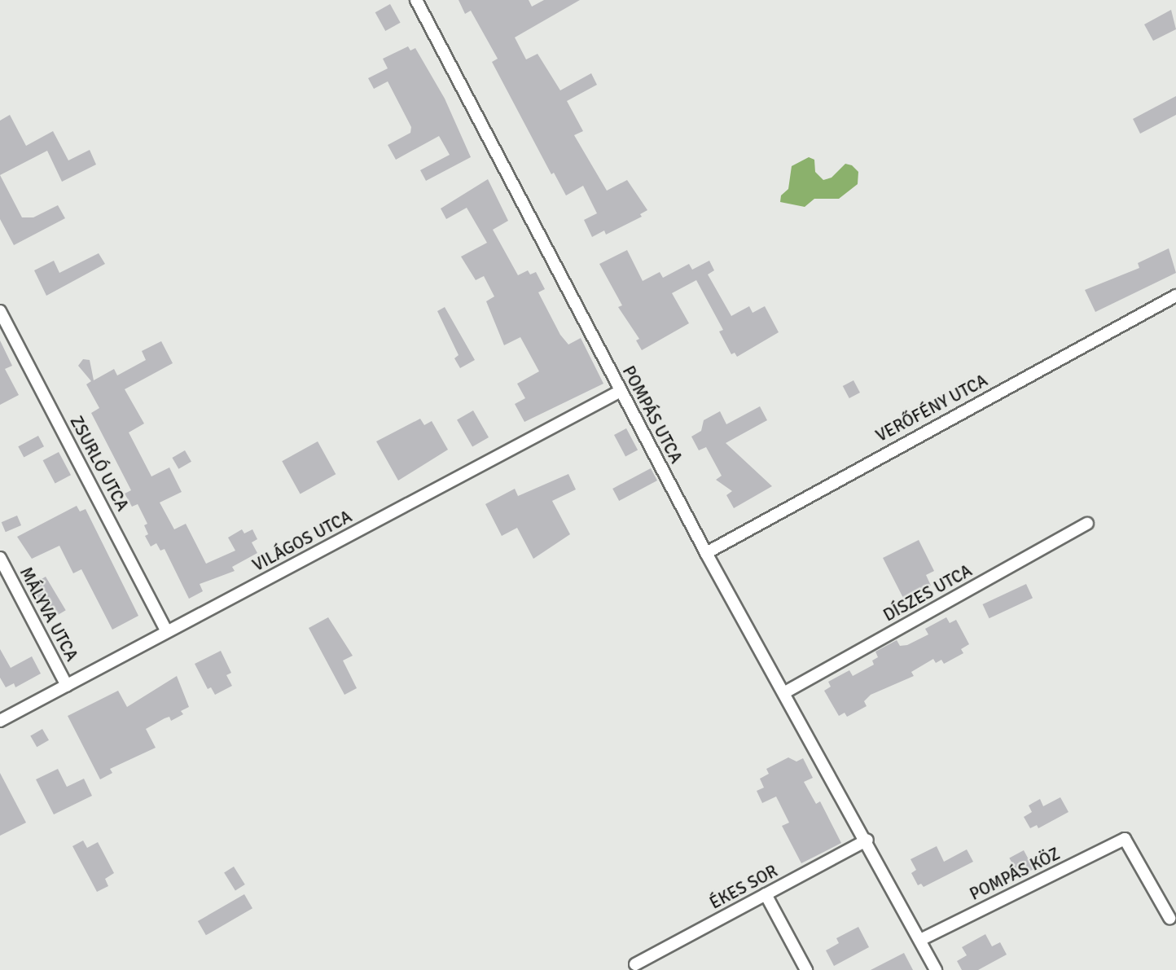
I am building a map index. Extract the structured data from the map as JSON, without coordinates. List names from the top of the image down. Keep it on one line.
{"streets":{"street":["VERŐFÉNY UTCA","POMPÁS UTCA","ZSURLÓ UTCA","VILÁGOS UTCA","DÍSZES UTCA","MÁLYVA UTCA","POMPÁS KÖZ","ÉKES SOR"]},"crossings":[["VERŐFÉNY UTCA","POMPÁS UTCA"],["POMPÁS UTCA","VILÁGOS UTCA"],["POMPÁS UTCA","DÍSZES UTCA"],["POMPÁS UTCA","POMPÁS KÖZ"],["POMPÁS UTCA","ÉKES SOR"],["ZSURLÓ UTCA","VILÁGOS UTCA"],["VILÁGOS UTCA","MÁLYVA UTCA"]]}
